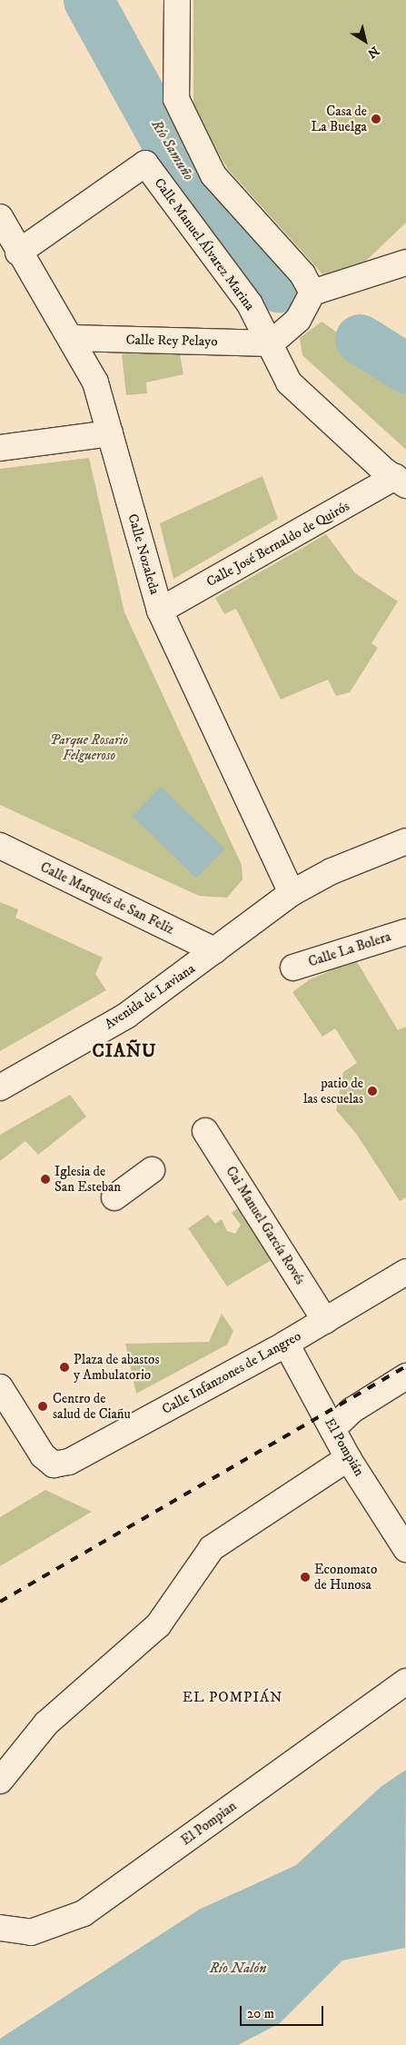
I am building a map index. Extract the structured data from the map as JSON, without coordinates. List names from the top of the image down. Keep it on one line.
{"streets":{"street":["Calle Manuel Álvarez Marina","Calle Rey Pelayo","Calle José Bernaldo de Quirós","Calle Nozaleda","Calle Marqués de San Feliz","Calle La Bolera","Avenida de Laviana","Cai Manuel García Rovés","Calle Infanzones de Langreo","El Pompián","El Pompian"]},"crossings":[["Calle Manuel Álvarez Marina","Calle Rey Pelayo"],["Calle Manuel Álvarez Marina","Calle José Bernaldo de Quirós"],["Calle Manuel Álvarez Marina","Calle Nozaleda"],["Calle Rey Pelayo","Calle Nozaleda"],["Calle José Bernaldo de Quirós","Calle Nozaleda"],["Calle Nozaleda","Avenida de Laviana"],["Calle Marqués de San Feliz","Avenida de Laviana"],["Cai Manuel García Rovés","Calle Infanzones de Langreo"],["Calle Infanzones de Langreo","El Pompián"]],"districts":["CIAÑU","EL POMPIÁN"],"water":["Río Samuño","Río Nalón"],"parks":["Parque Rosario Felgueroso"],"places":["Casa de La Buelga","patio de las escuelas","Iglesia de San Esteban","Plaza de abastos y Ambulatorio","Centro de salud de Ciañu","Economato de Hunosa"],"scale_bar":"20 m","north":"bottom right"}
